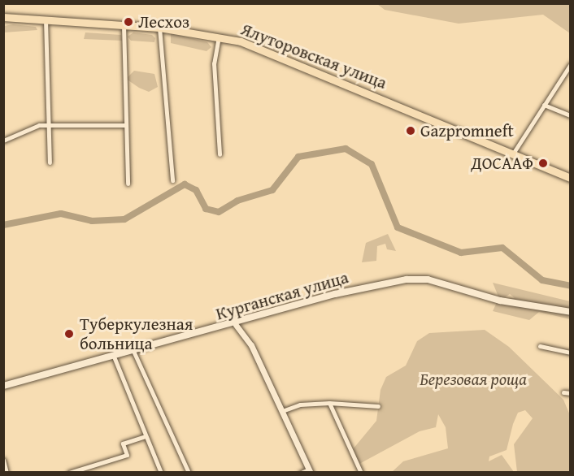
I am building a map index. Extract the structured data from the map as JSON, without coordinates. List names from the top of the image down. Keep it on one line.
{"streets":{"main road":["Ялуторовская улица","Курганская улица"]},"parks":["Березовая роща"],"places":["Лесхоз","Gazpromneft","ДОСААФ","Туберкулезная больница"]}
